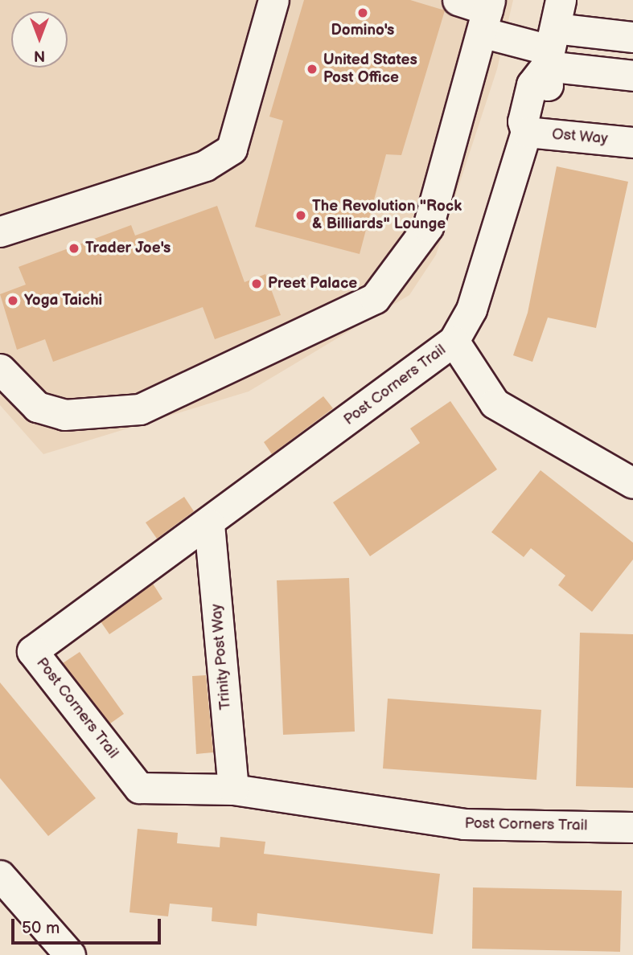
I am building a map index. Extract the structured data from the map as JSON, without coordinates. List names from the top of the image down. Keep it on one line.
{"streets":{"street":["Ost Way","Post Corners Trail","Trinity Post Way"]},"crossings":[["Ost Way","Post Corners Trail"],["Post Corners Trail","Trinity Post Way"]],"places":["Domino's","United States Post Office","The Revolution \"Rock & Billiards\" Lounge","Trader Joe's","Preet Palace","Yoga Taichi"],"scale_bar":"50 m","north":"bottom"}
